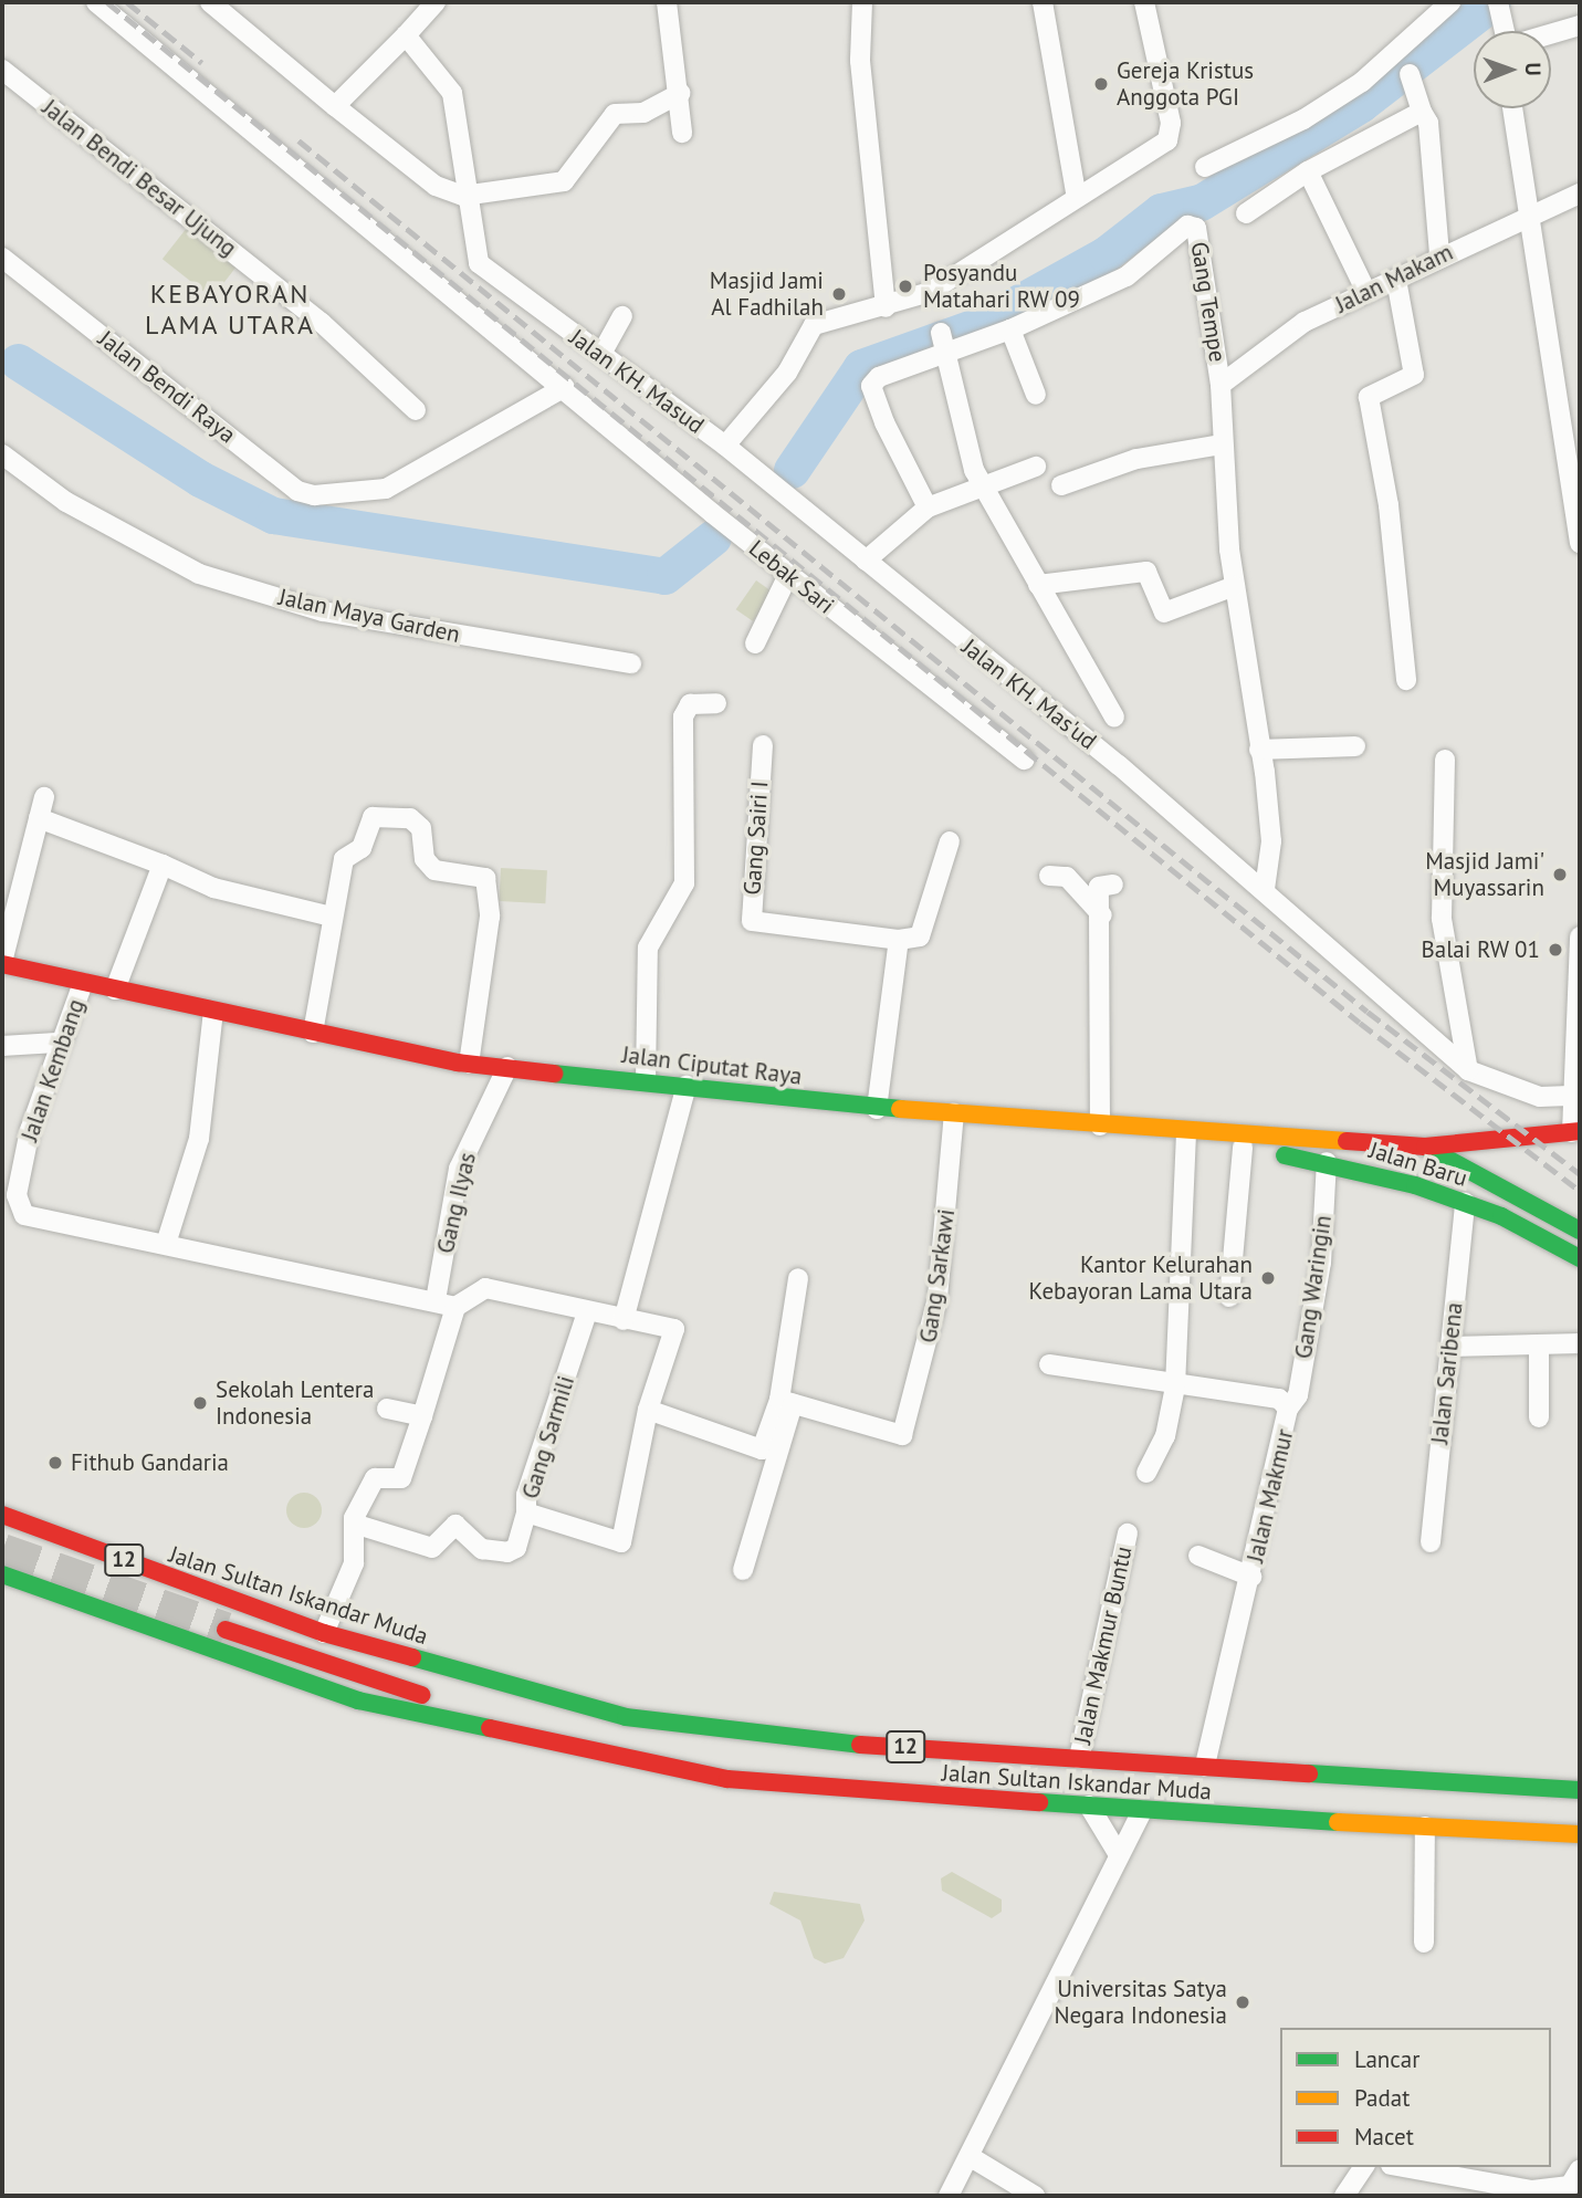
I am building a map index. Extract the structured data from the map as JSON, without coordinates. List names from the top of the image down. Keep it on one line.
{"streets":{"main road":["Jalan Ciputat Raya","Jalan Baru","12","Jalan Sultan Iskandar Muda"],"street":["Jalan Bendi Besar Ujung","Jalan Makam","Gang Tempe","Jalan KH. Masud","Jalan Bendi Raya","Lebak Sari","Jalan Maya Garden","Jalan KH. Mas'ud","Gang Sairi I","Jalan Kembang","Gang Ilyas","Gang Sarkawi","Gang Waringin","Jalan Saribena","Gang Sarmili","Jalan Makmur","Jalan Makmur Buntu"]},"crossings":[["Jalan Makam","Gang Tempe"],["Jalan KH. Masud","Jalan KH. Mas'ud"],["Jalan Bendi Raya","Lebak Sari"],["Jalan Ciputat Raya","Jalan Kembang"],["Jalan Ciputat Raya","Jalan Baru"],["Jalan Ciputat Raya","Gang Ilyas"],["Jalan Ciputat Raya","Gang Sarkawi"],["Jalan Baru","Gang Waringin"],["Jalan Baru","Jalan Saribena"],["Gang Waringin","Jalan Makmur"],["Jalan Makmur","Jalan Sultan Iskandar Muda"],["Jalan Sultan Iskandar Muda","Jalan Makmur Buntu"]],"districts":["KEBAYORAN LAMA UTARA"],"places":["Gereja Kristus Anggota PGI","Posyandu Matahari RW 09","Masjid Jami Al Fadhilah","Masjid Jami' Muyassarin","Balai RW 01","Kantor Kelurahan Kebayoran Lama Utara","Sekolah Lentera Indonesia","Fithub Gandaria","Universitas Satya Negara Indonesia"],"legend":["Lancar","Padat","Macet"],"north":"right"}
